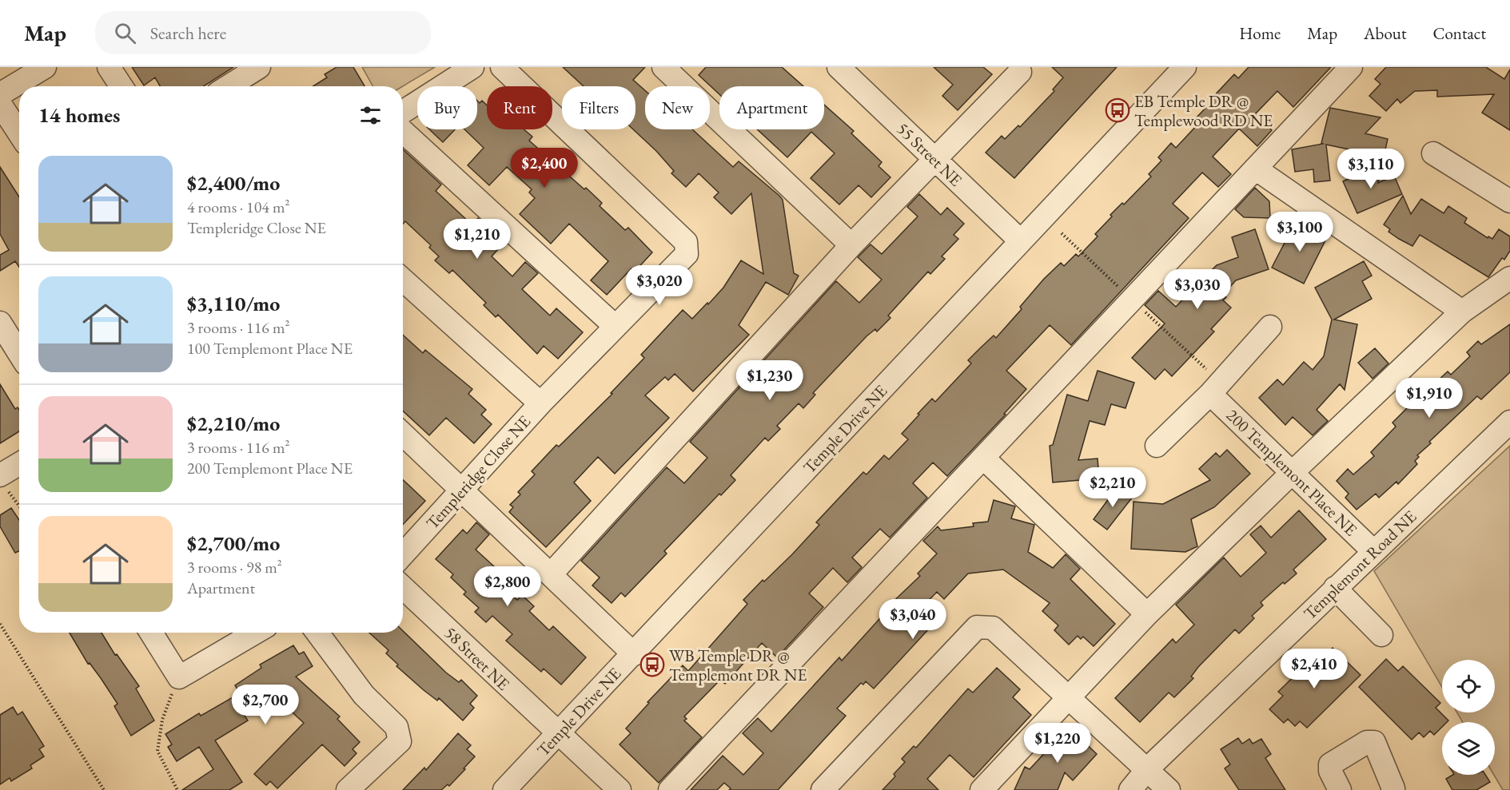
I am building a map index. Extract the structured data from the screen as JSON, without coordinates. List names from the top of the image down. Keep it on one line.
{"streets":{"street":["55 Street NE","Temple Drive NE","Templeridge Close NE","200 Templemont Place NE","Templemont Road NE","58 Street NE"]},"crossings":[["55 Street NE","Temple Drive NE"],["Temple Drive NE","58 Street NE"],["200 Templemont Place NE","Templemont Road NE"]],"places":{"bus stop":["EB Temple DR @ Templewood RD NE","WB Temple DR @ Templemont DR NE"]},"page":{"header":"Map","search":"Search here","nav":["Home","Map","About","Contact"],"chip":["Buy","Rent","Filters","New","Apartment"],"heading":"14 homes","list":[{"name":"$2,400/mo","note":"4 rooms · 104 m² · Templeridge Close NE"},{"name":"$3,110/mo","note":"3 rooms · 116 m² · 100 Templemont Place NE"},{"name":"$2,210/mo","note":"3 rooms · 116 m² · 200 Templemont Place NE"},{"name":"$2,700/mo","note":"3 rooms · 98 m² · Apartment"}],"price":["$2,400","$3,110","$3,100","$1,210","$3,020","$3,030","$1,230","$1,910","$2,210","$2,800","$3,040","$2,410","$2,700","$1,220"]}}
